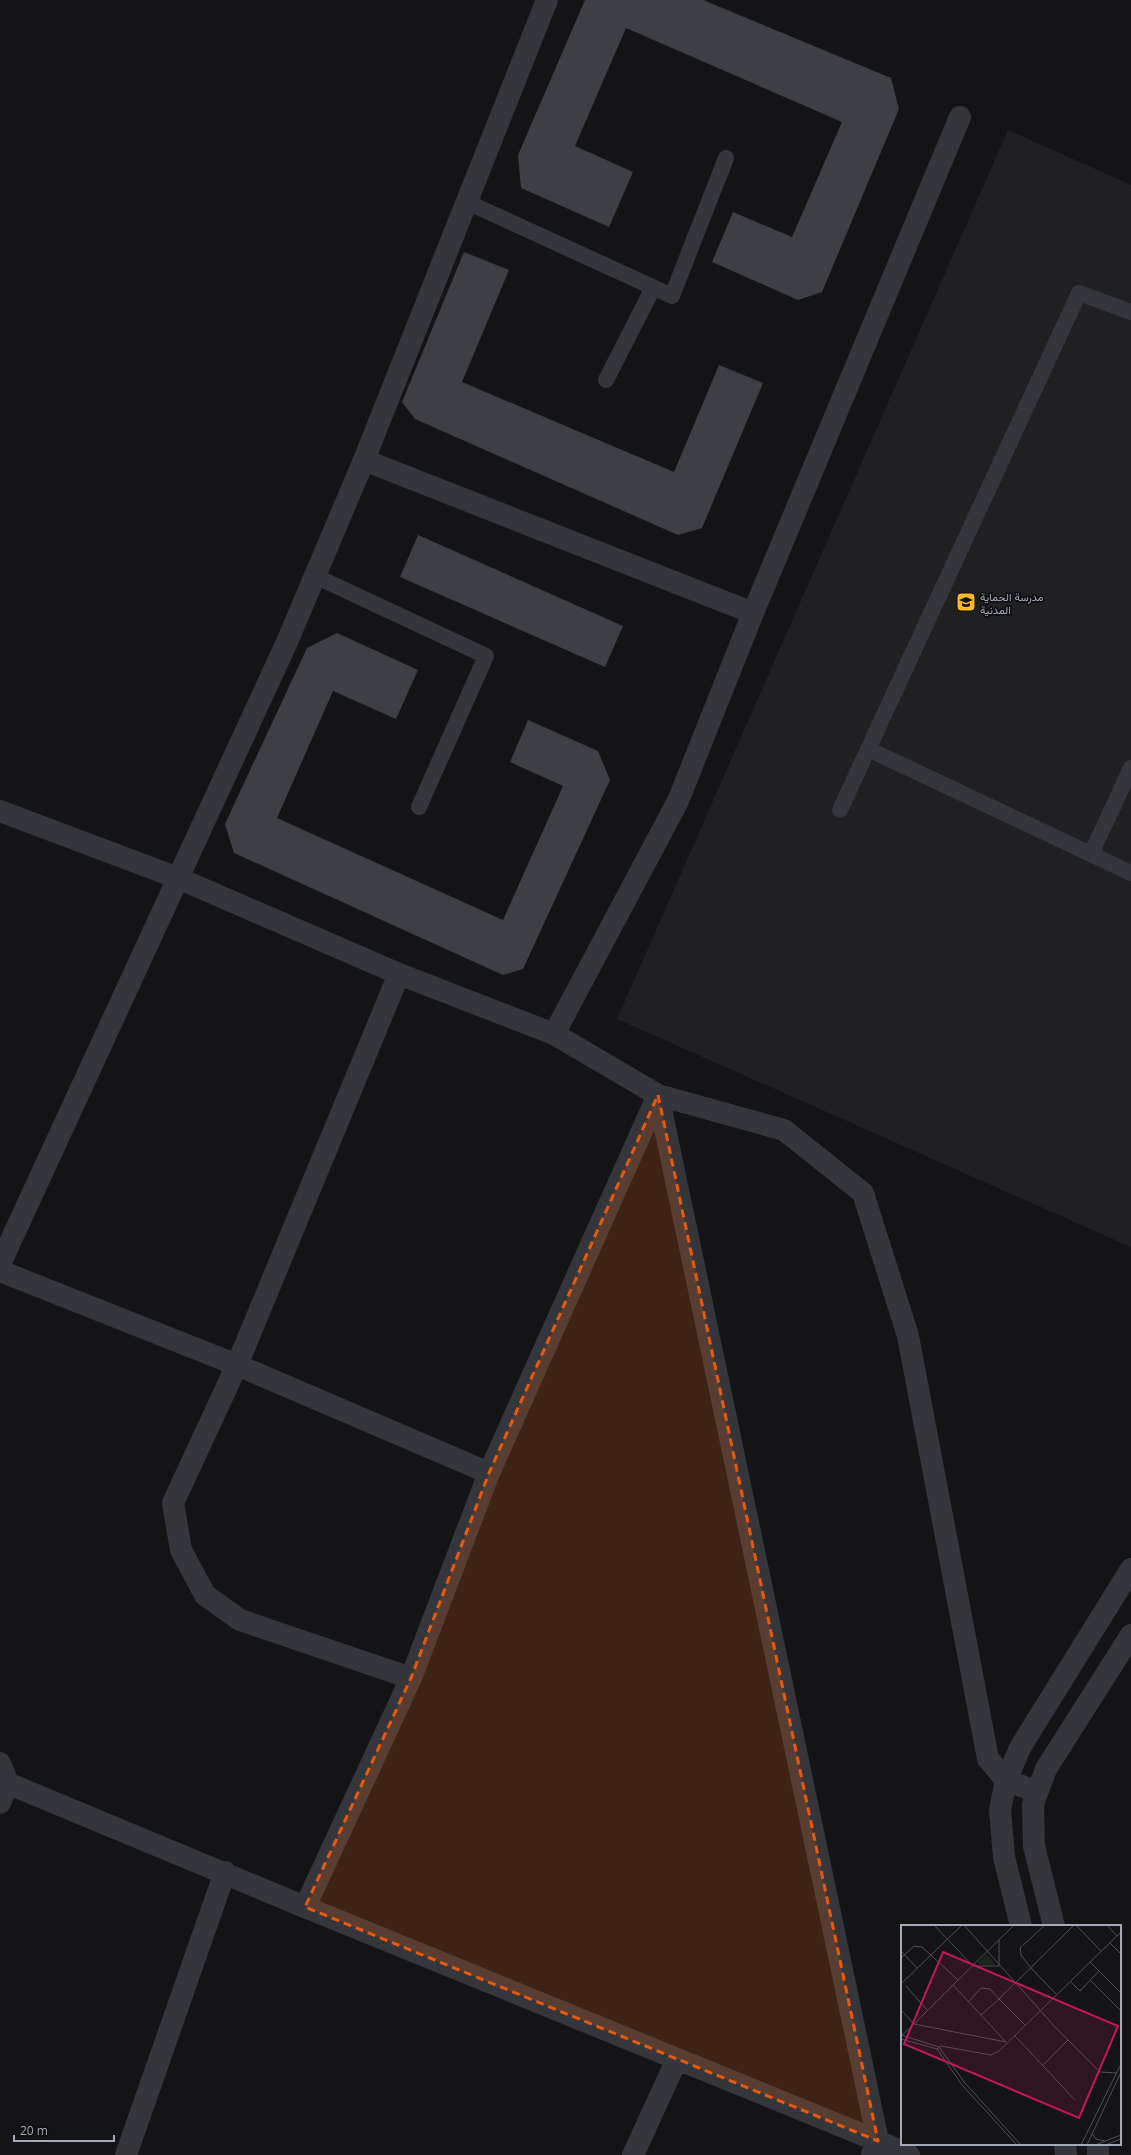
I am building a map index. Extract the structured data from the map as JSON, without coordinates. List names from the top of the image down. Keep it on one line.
{"places":{"school or university":["مدرسة الحماية المدنية"]},"scale_bar":"20 m"}
